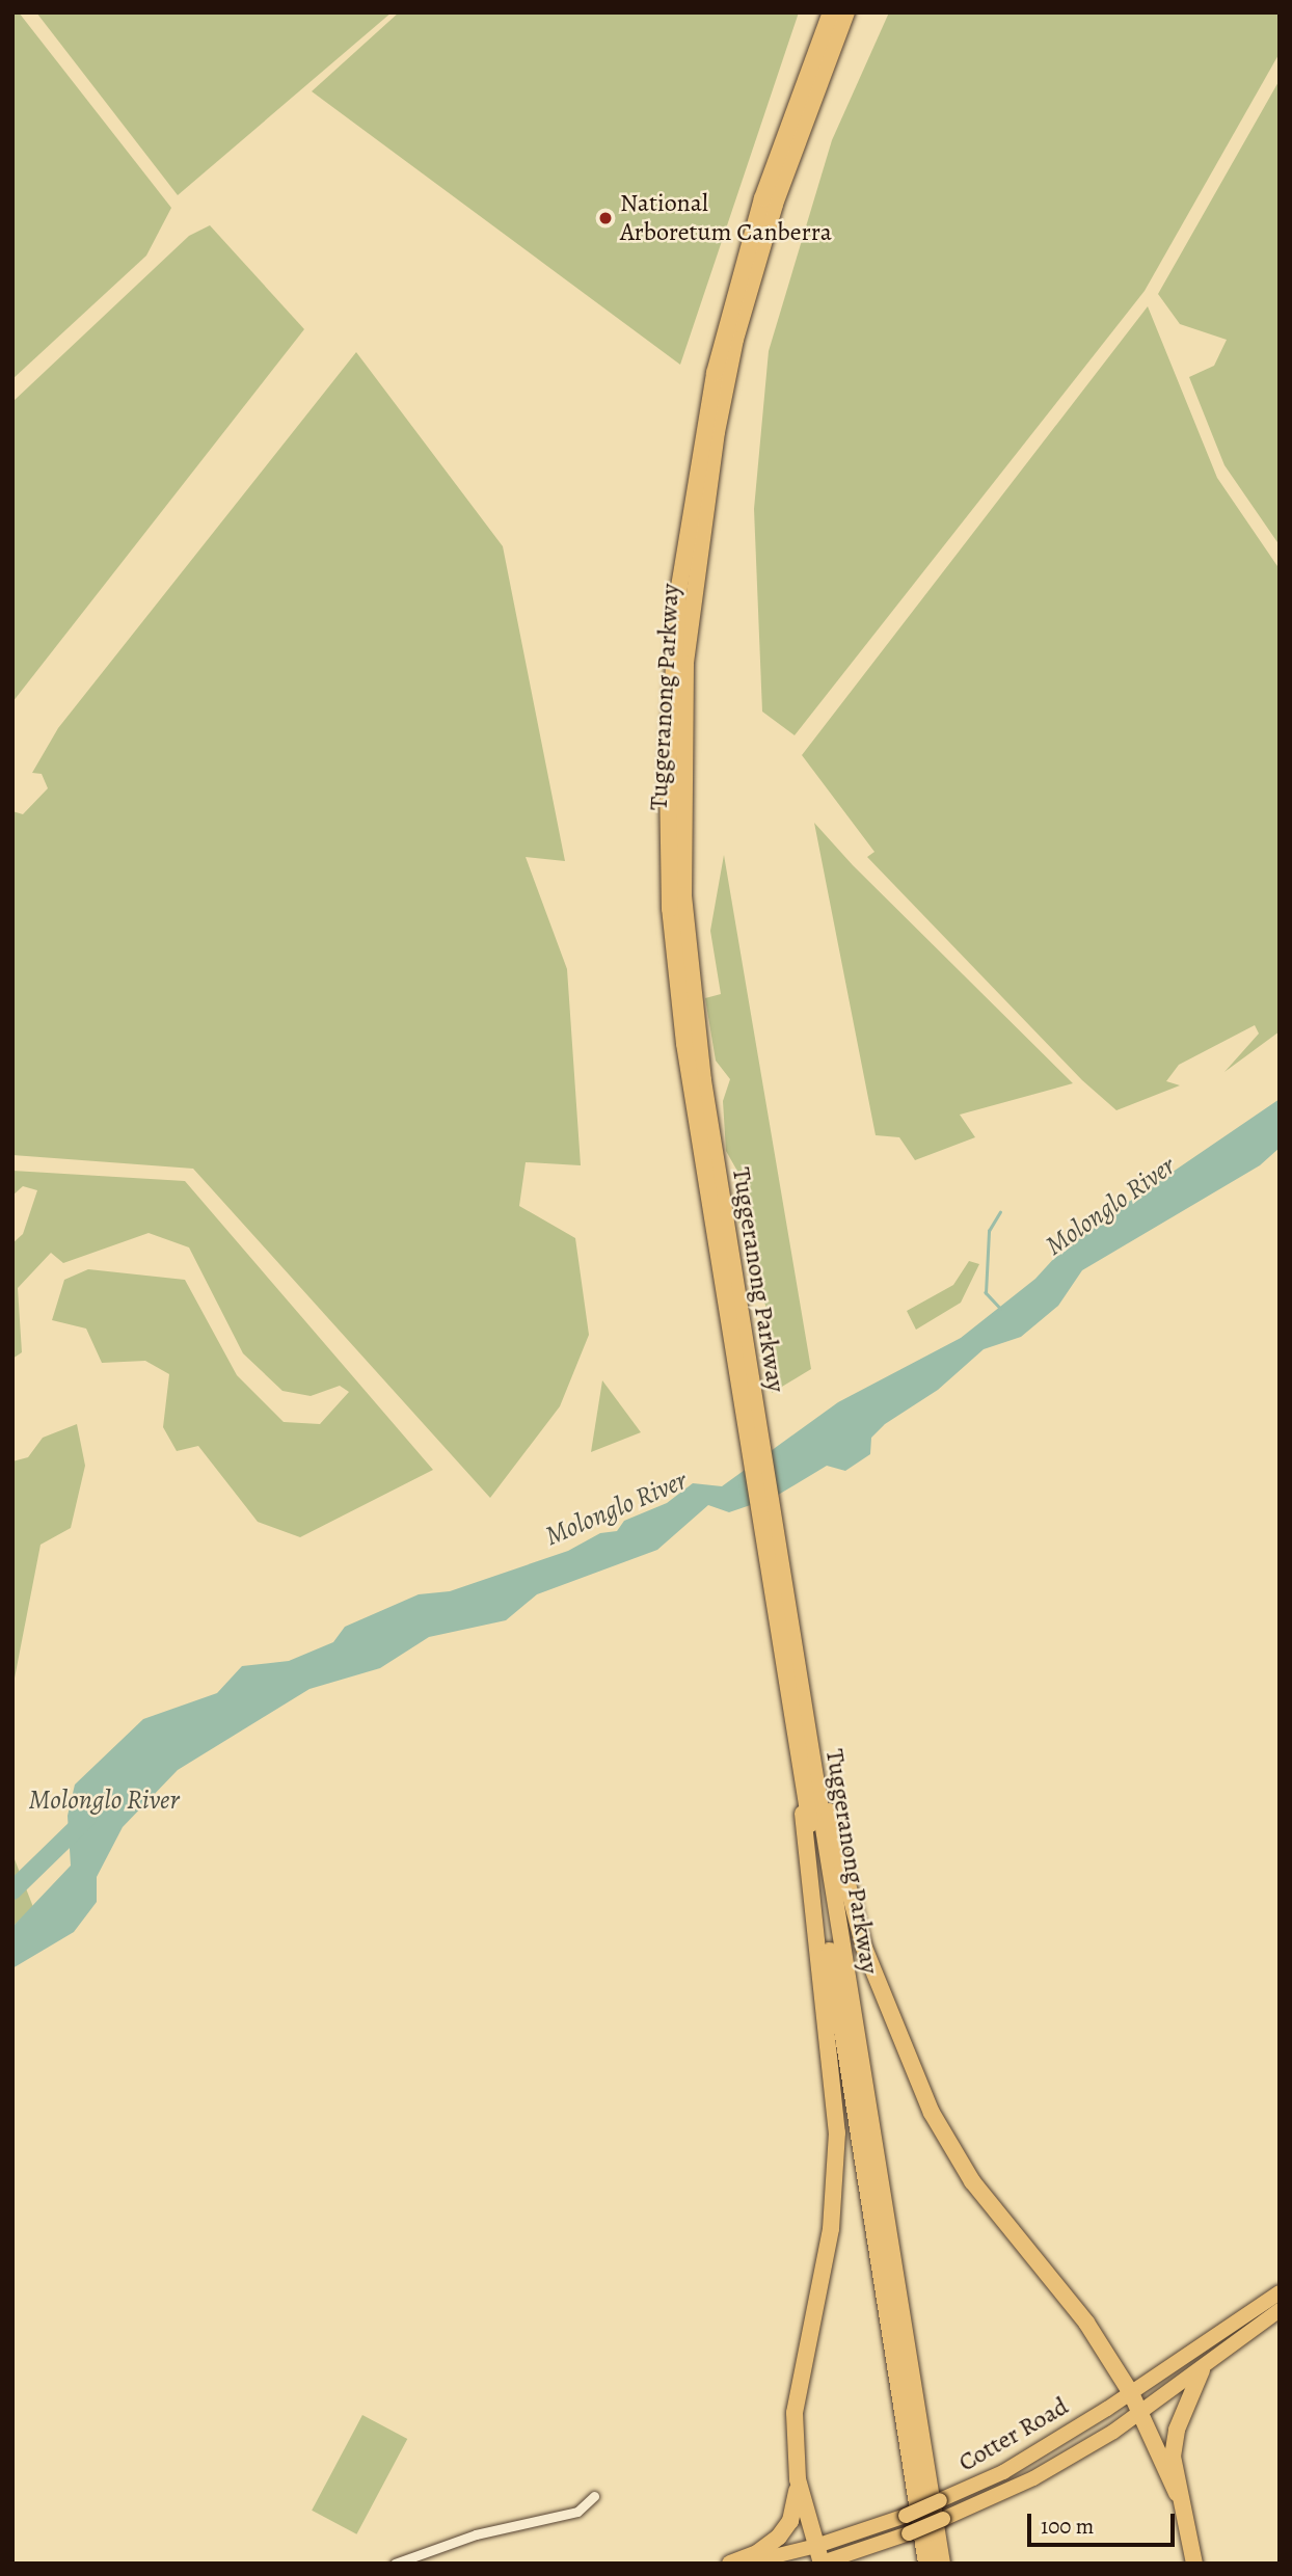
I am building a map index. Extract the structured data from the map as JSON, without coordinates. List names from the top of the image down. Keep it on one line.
{"streets":{"highway":["Tuggeranong Parkway"],"main road":["Cotter Road"]},"water":["Molonglo River"],"places":["National Arboretum Canberra"],"scale_bar":"100 m"}
